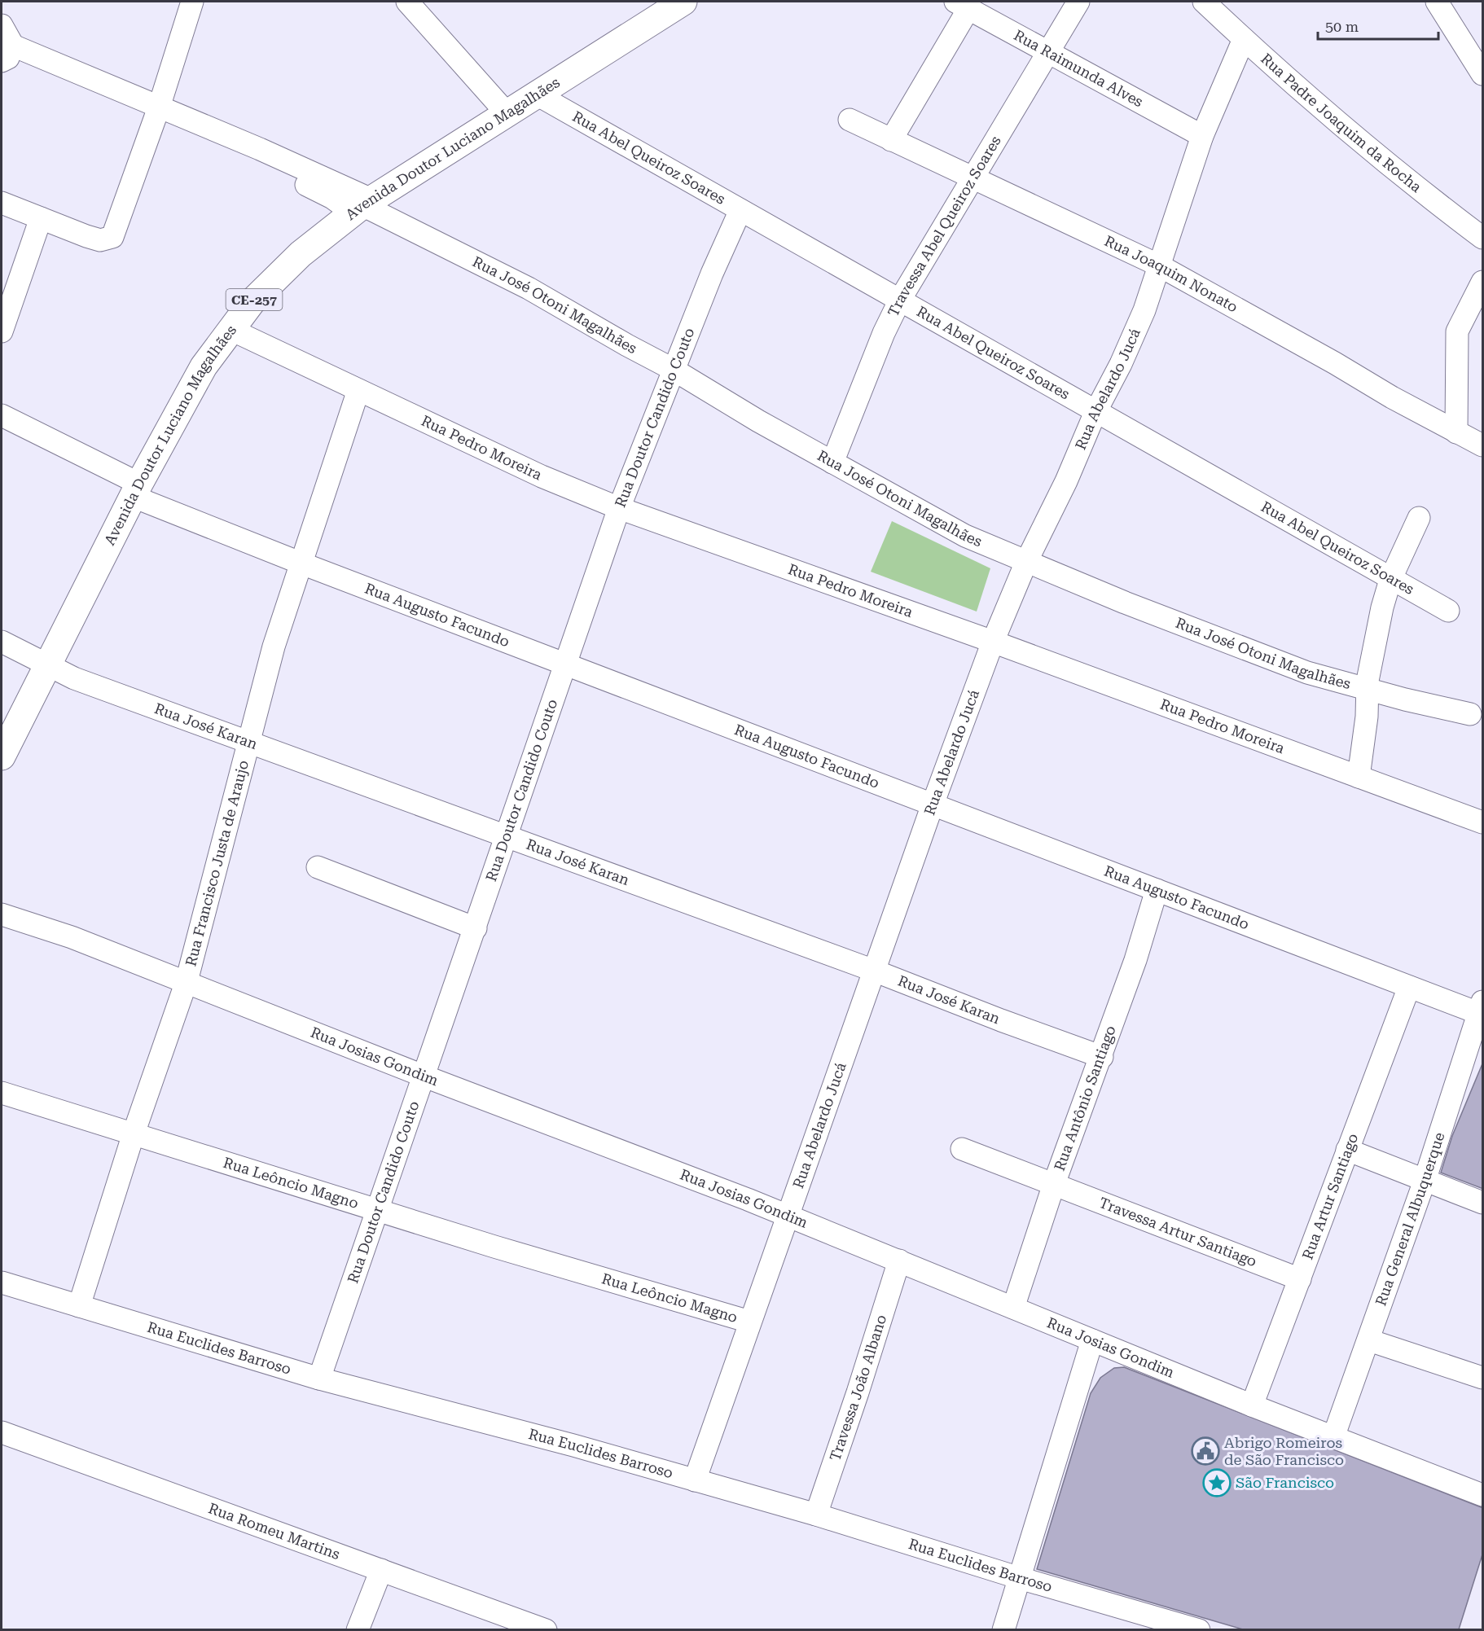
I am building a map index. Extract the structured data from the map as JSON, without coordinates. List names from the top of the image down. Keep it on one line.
{"streets":{"main road":["Avenida Doutor Luciano Magalhães","CE-257"],"street":["Rua Raimunda Alves","Rua Padre Joaquim da Rocha","Rua Abel Queiroz Soares","Travessa Abel Queiroz Soares","Rua Joaquim Nonato","Rua José Otoni Magalhães","Rua Abelardo Jucá","Rua Doutor Candido Couto","Rua Pedro Moreira","Rua Augusto Facundo","Rua José Karan","Rua Francisco Justa de Araujo","Rua Josias Gondim","Rua Antônio Santiago","Rua Leôncio Magno","Rua Artur Santiago","Rua General Albuquerque","Travessa Artur Santiago","Rua Euclides Barroso","Travessa João Albano","Rua Romeu Martins"]},"crossings":[["Rua Raimunda Alves","Travessa Abel Queiroz Soares"],["Rua Raimunda Alves","Rua Abelardo Jucá"],["Rua Padre Joaquim da Rocha","Rua Abelardo Jucá"],["Avenida Doutor Luciano Magalhães","Rua Abel Queiroz Soares"],["Avenida Doutor Luciano Magalhães","Rua José Otoni Magalhães"],["Avenida Doutor Luciano Magalhães","Rua Pedro Moreira"],["Avenida Doutor Luciano Magalhães","Rua Augusto Facundo"],["Avenida Doutor Luciano Magalhães","Rua José Karan"],["Rua Abel Queiroz Soares","Travessa Abel Queiroz Soares"],["Rua Abel Queiroz Soares","Rua Abelardo Jucá"],["Rua Abel Queiroz Soares","Rua Doutor Candido Couto"],["Travessa Abel Queiroz Soares","Rua Joaquim Nonato"],["Travessa Abel Queiroz Soares","Rua José Otoni Magalhães"],["Rua Joaquim Nonato","Rua Abelardo Jucá"],["Rua José Otoni Magalhães","Rua Abelardo Jucá"],["Rua José Otoni Magalhães","Rua Doutor Candido Couto"],["Rua Abelardo Jucá","Rua Pedro Moreira"],["Rua Abelardo Jucá","Rua Augusto Facundo"],["Rua Abelardo Jucá","Rua José Karan"],["Rua Abelardo Jucá","Rua Josias Gondim"],["Rua Abelardo Jucá","Rua Leôncio Magno"],["Rua Abelardo Jucá","Rua Euclides Barroso"],["Rua Doutor Candido Couto","Rua Pedro Moreira"],["Rua Doutor Candido Couto","Rua Augusto Facundo"],["Rua Doutor Candido Couto","Rua José Karan"],["Rua Doutor Candido Couto","Rua Josias Gondim"],["Rua Doutor Candido Couto","Rua Leôncio Magno"],["Rua Doutor Candido Couto","Rua Euclides Barroso"],["Rua Pedro Moreira","Rua Francisco Justa de Araujo"],["Rua Augusto Facundo","Rua Francisco Justa de Araujo"],["Rua Augusto Facundo","Rua Antônio Santiago"],["Rua Augusto Facundo","Rua Artur Santiago"],["Rua Augusto Facundo","Rua General Albuquerque"],["Rua José Karan","Rua Francisco Justa de Araujo"],["Rua José Karan","Rua Antônio Santiago"],["Rua Francisco Justa de Araujo","Rua Josias Gondim"],["Rua Francisco Justa de Araujo","Rua Leôncio Magno"],["Rua Francisco Justa de Araujo","Rua Euclides Barroso"],["Rua Josias Gondim","Rua Antônio Santiago"],["Rua Josias Gondim","Rua Artur Santiago"],["Rua Josias Gondim","Rua General Albuquerque"],["Rua Josias Gondim","Travessa João Albano"],["Rua Antônio Santiago","Travessa Artur Santiago"],["Rua Artur Santiago","Travessa Artur Santiago"],["Rua Euclides Barroso","Travessa João Albano"]],"places":{"public building":["Abrigo Romeiros de São Francisco"],"place":["São Francisco"]},"scale_bar":"50 m"}
